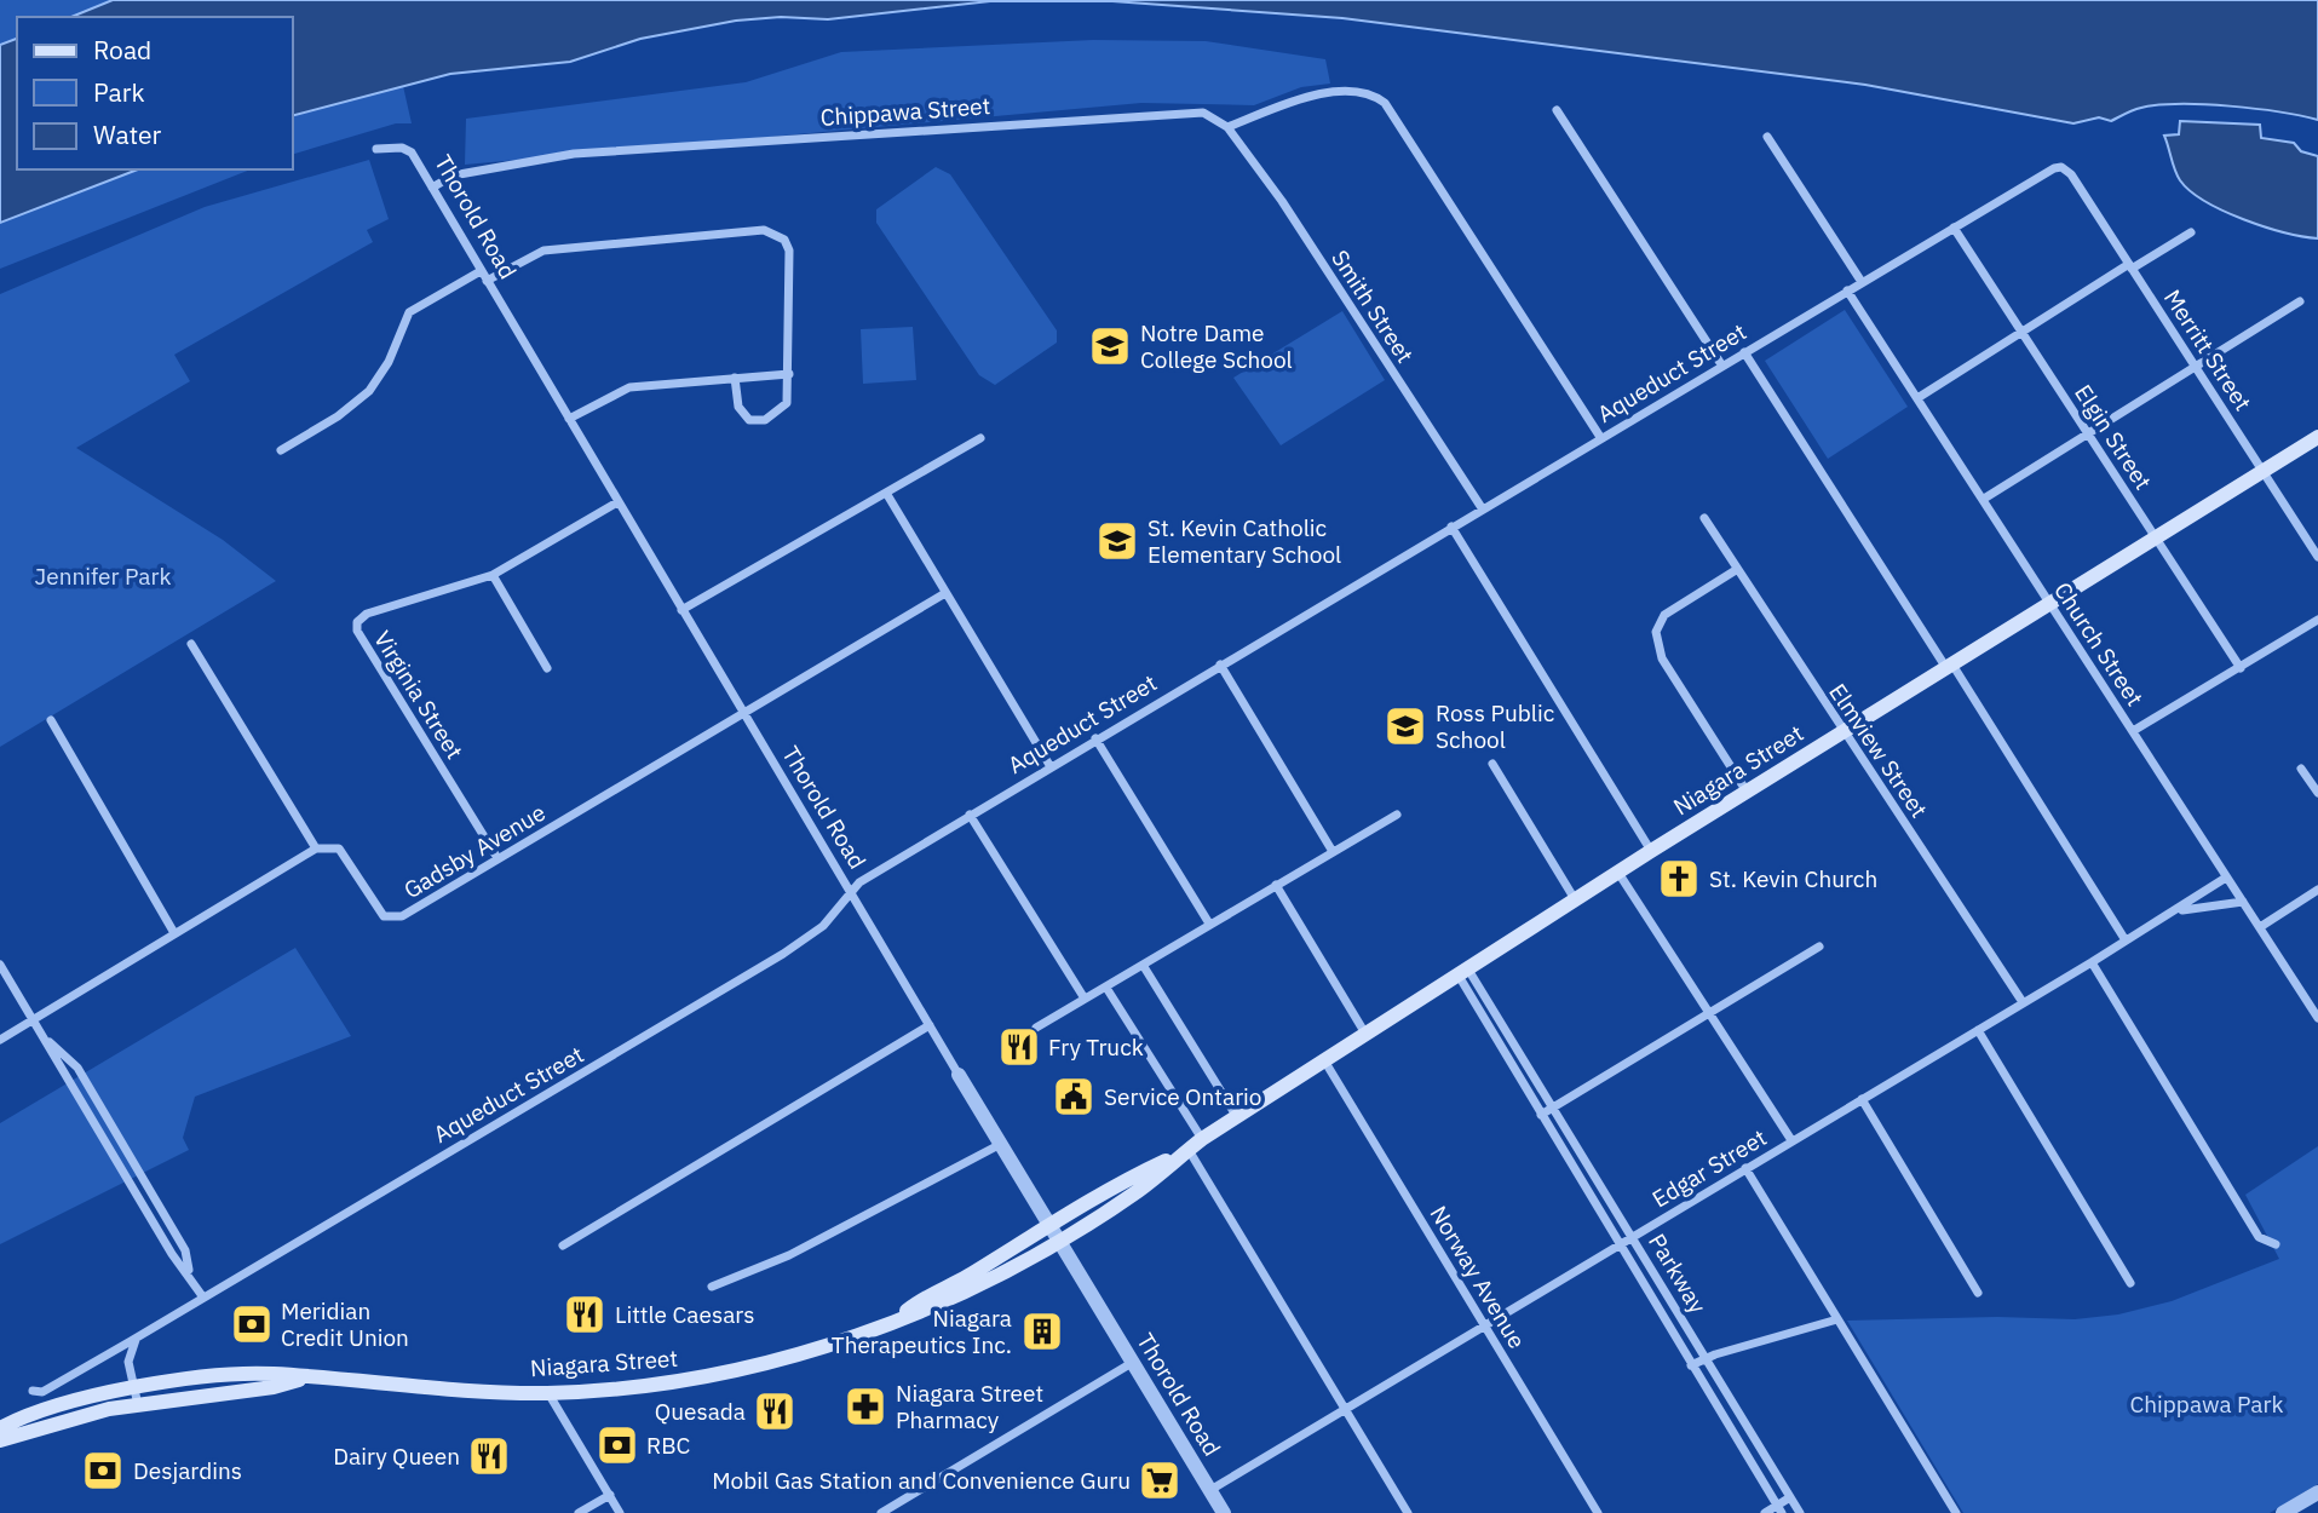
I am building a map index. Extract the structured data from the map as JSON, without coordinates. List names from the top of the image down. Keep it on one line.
{"streets":{"main road":["Niagara Street"],"street":["Chippawa Street","Thorold Road","Smith Street","Merritt Street","Aqueduct Street","Elgin Street","Church Street","Virginia Street","Elmview Street","Gadsby Avenue","Edgar Street","Parkway","Norway Avenue"]},"crossings":[["Chippawa Street","Thorold Road"],["Chippawa Street","Smith Street"],["Thorold Road","Aqueduct Street"],["Thorold Road","Virginia Street"],["Thorold Road","Niagara Street"],["Thorold Road","Gadsby Avenue"],["Thorold Road","Edgar Street"],["Smith Street","Aqueduct Street"],["Merritt Street","Aqueduct Street"],["Merritt Street","Niagara Street"],["Aqueduct Street","Elgin Street"],["Aqueduct Street","Church Street"],["Elgin Street","Niagara Street"],["Church Street","Niagara Street"],["Church Street","Edgar Street"],["Virginia Street","Gadsby Avenue"],["Elmview Street","Niagara Street"],["Elmview Street","Edgar Street"],["Niagara Street","Parkway"],["Niagara Street","Norway Avenue"],["Edgar Street","Parkway"],["Edgar Street","Norway Avenue"]],"parks":["Jennifer Park","Chippawa Park"],"places":{"school or university":["Notre Dame College School","St. Kevin Catholic Elementary School","Ross Public School"],"church":["St. Kevin Church"],"restaurant":["Fry Truck","Little Caesars","Quesada","Dairy Queen"],"public building":["Service Ontario"],"bank":["Meridian Credit Union","RBC","Desjardins"],"building":["Niagara Therapeutics Inc."],"pharmacy":["Niagara Street Pharmacy"],"supermarket":["Mobil Gas Station and Convenience Guru"]},"legend":["Road","Park","Water"]}
